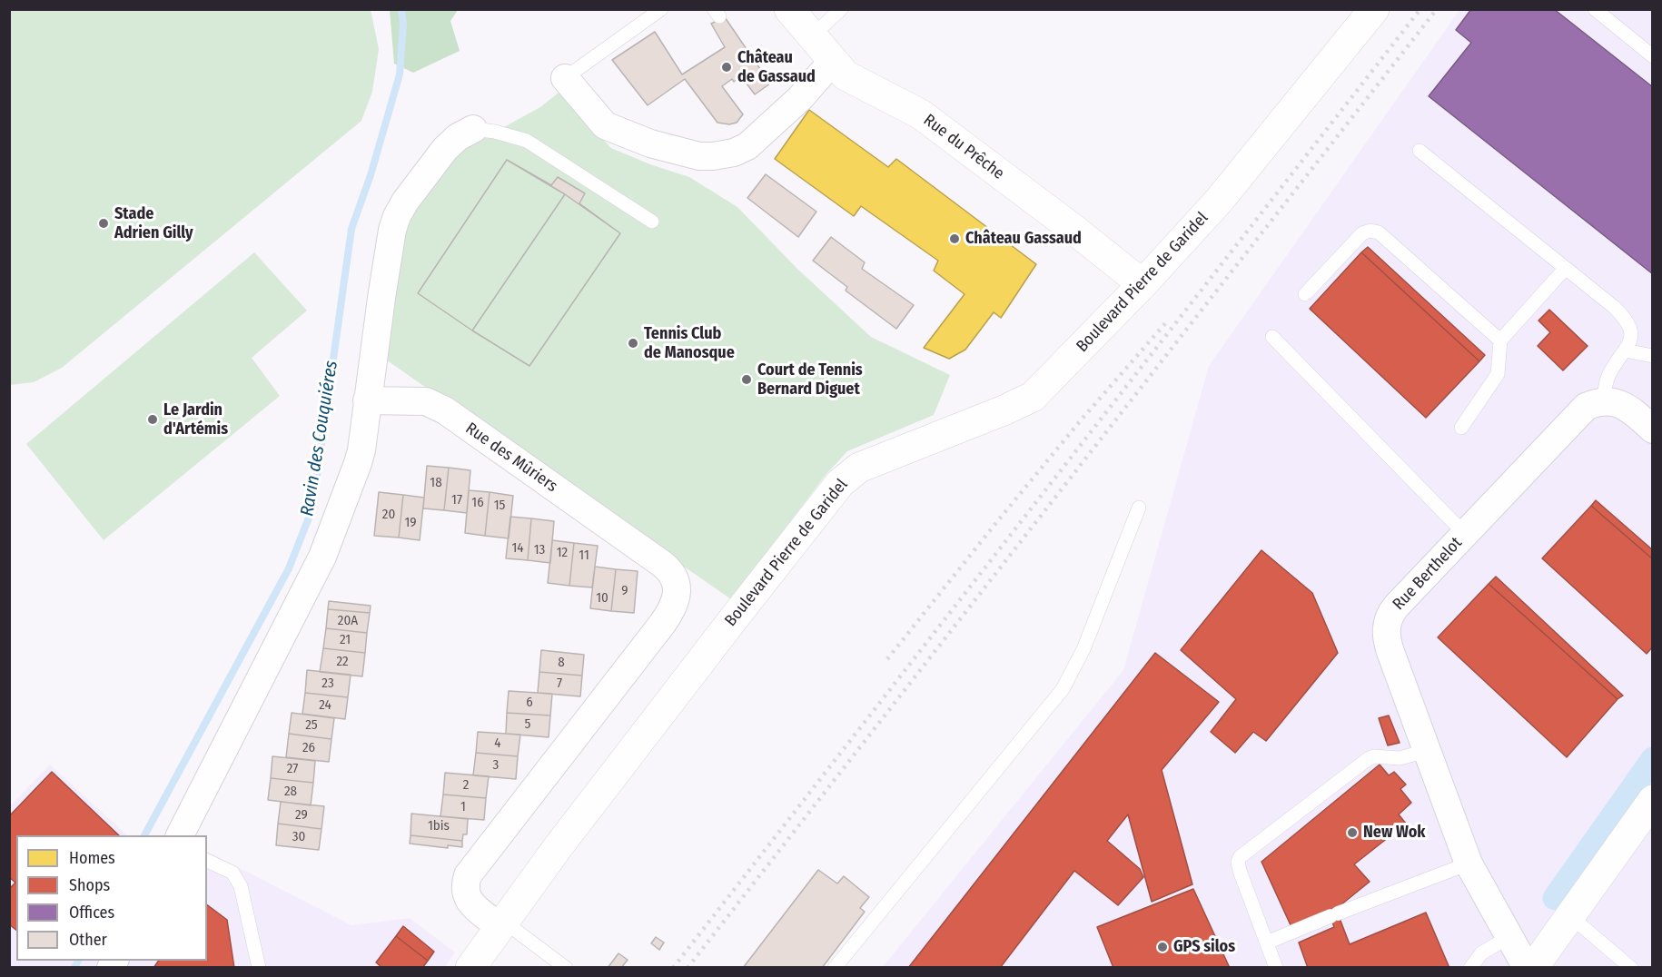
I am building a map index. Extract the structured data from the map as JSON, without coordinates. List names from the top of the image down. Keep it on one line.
{"streets":{"street":["Rue du Prêche","Boulevard Pierre de Garidel","Rue des Mûriers","Rue Berthelot"]},"crossings":[["Rue du Prêche","Boulevard Pierre de Garidel"],["Boulevard Pierre de Garidel","Rue des Mûriers"]],"water":["Ravin des Couquiéres"],"places":["Château de Gassaud","Stade Adrien Gilly","Château Gassaud","Tennis Club de Manosque","Court de Tennis Bernard Diguet","Le Jardin d'Artémis","New Wok","GPS silos"],"house_numbers":["18","17","16","15","20","19","14","13","12","11","9","10","20A","21","22","8","23","7","6","24","5","25","4","26","3","27","2","28","1","29","1bis","30"],"legend":["Homes","Shops","Offices","Other"]}
